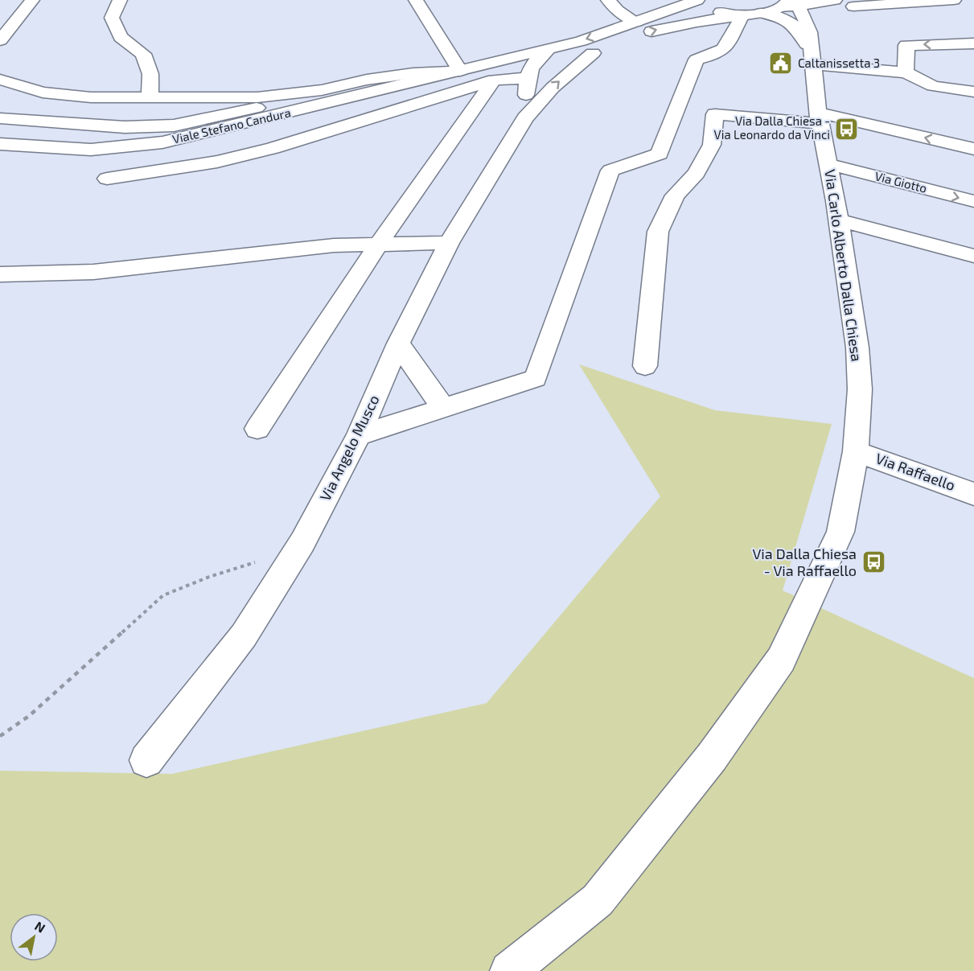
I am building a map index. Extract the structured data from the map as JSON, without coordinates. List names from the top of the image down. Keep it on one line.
{"streets":{"street":["Viale Stefano Candura","Via Giotto","Via Carlo Alberto Dalla Chiesa","Via Angelo Musco","Via Raffaello"]},"crossings":[["Viale Stefano Candura","Via Angelo Musco"],["Via Giotto","Via Carlo Alberto Dalla Chiesa"],["Via Carlo Alberto Dalla Chiesa","Via Raffaello"]],"places":{"public building":["Caltanissetta 3"],"bus stop":["Via Dalla Chiesa - Via Leonardo da Vinci","Via Dalla Chiesa - Via Raffaello"]},"north":"top right"}
